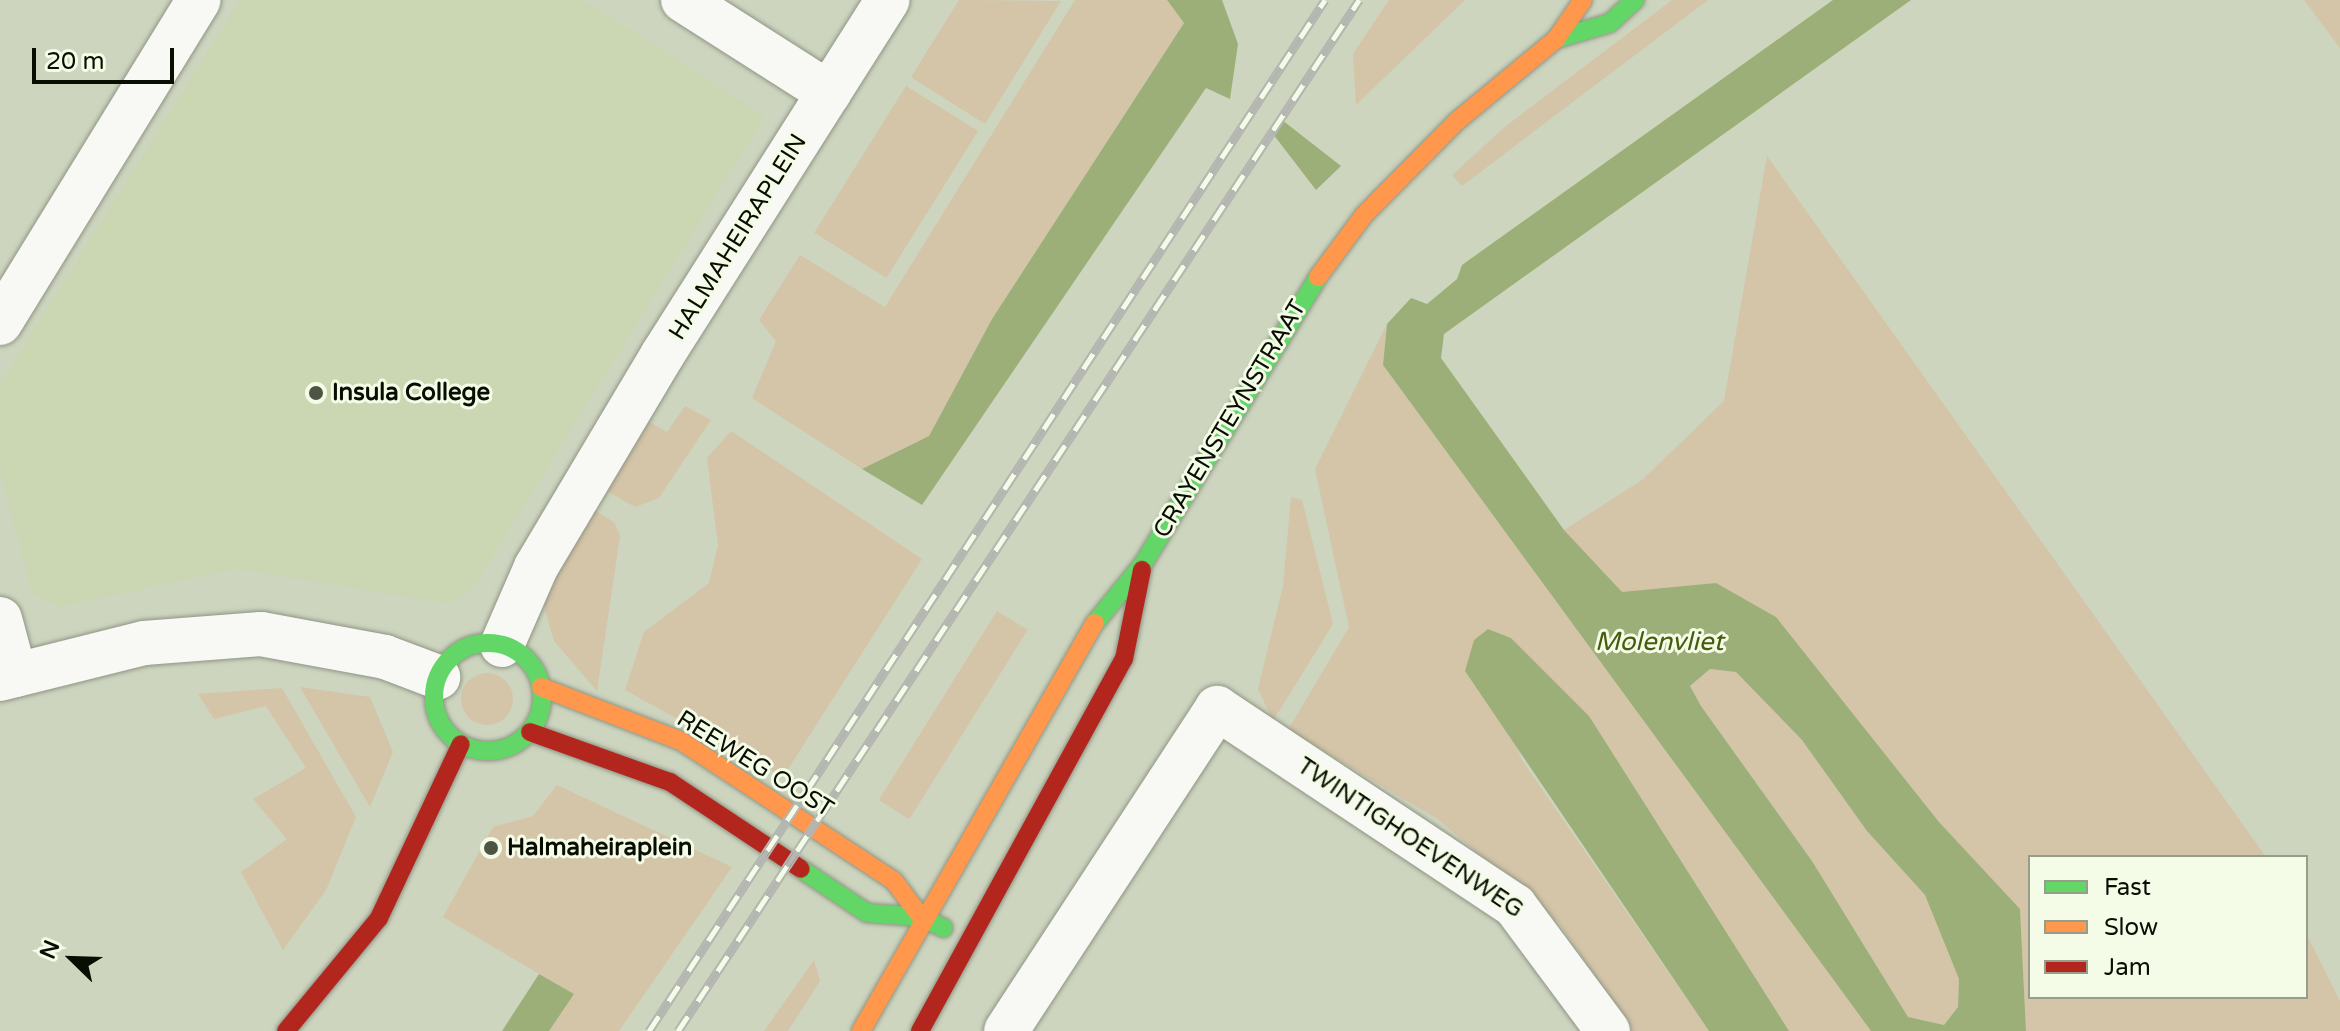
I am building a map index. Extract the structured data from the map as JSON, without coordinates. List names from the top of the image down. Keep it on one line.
{"streets":{"main road":["CRAYENSTEYNSTRAAT","REEWEG OOST"],"street":["HALMAHEIRAPLEIN","TWINTIGHOEVENWEG"]},"crossings":[["HALMAHEIRAPLEIN","REEWEG OOST"],["CRAYENSTEYNSTRAAT","REEWEG OOST"]],"water":["Molenvliet"],"places":["Insula College","Halmaheiraplein"],"legend":["Fast","Slow","Jam"],"scale_bar":"20 m","north":"top left"}
